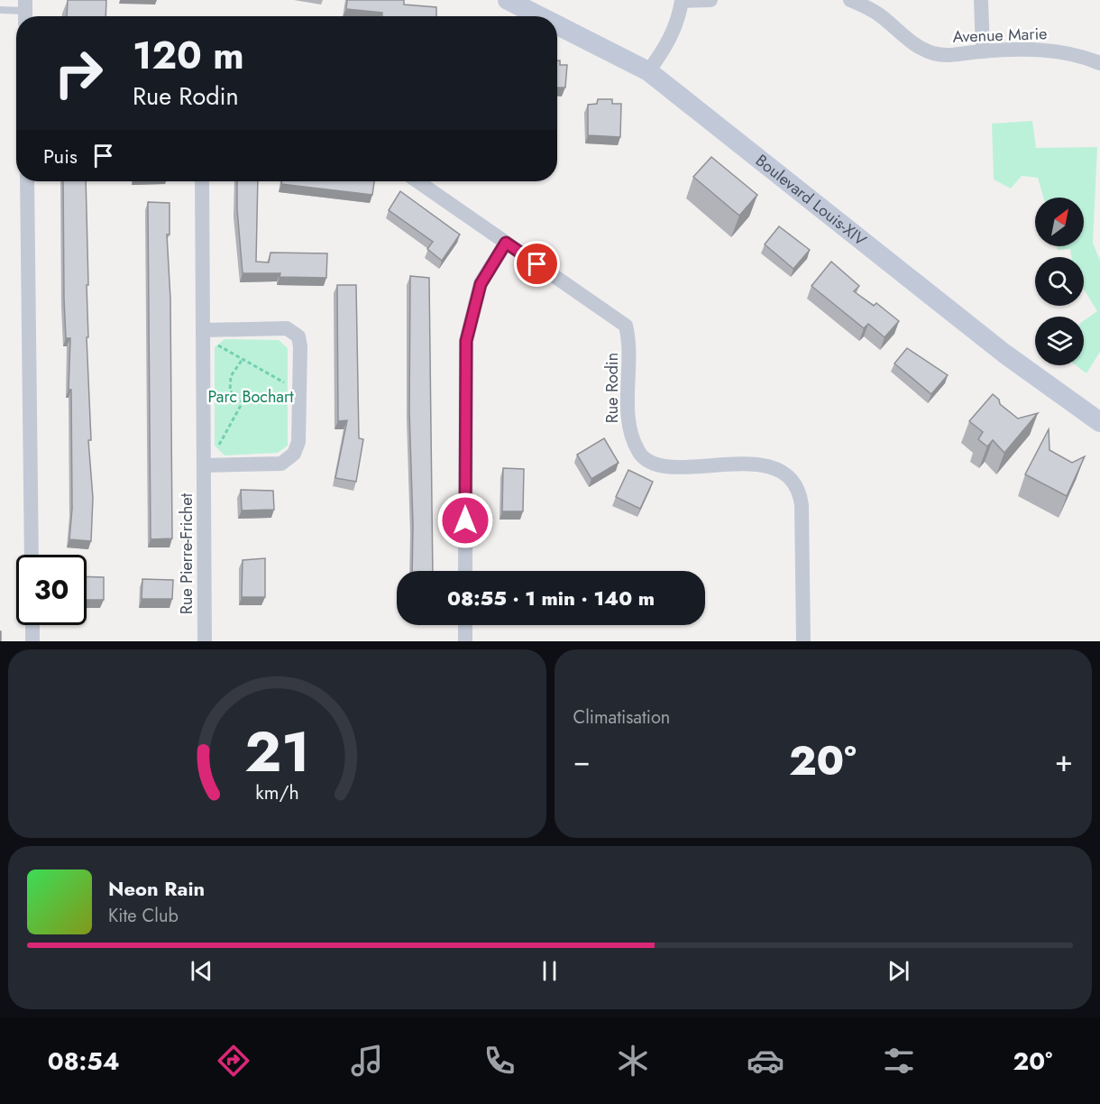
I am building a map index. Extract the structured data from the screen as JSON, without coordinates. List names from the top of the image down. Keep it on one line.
{"streets":{"main road":["Boulevard Louis-XIV"],"street":["Avenue Marie","Rue Rodin","Rue Pierre-Frichet"]},"parks":["Parc Bochart"],"north":"top right","page":{"turn":["120 m","Rue Rodin"],"then":"Puis","limit":"30","trip":"08:55 · 1 min · 140 m","tile":"Climatisation","heat":["−","20°","+"],"song":["Neon Rain","Kite Club"],"tabs":["08:54","20°"],"gauge":["21","km/h"]}}
